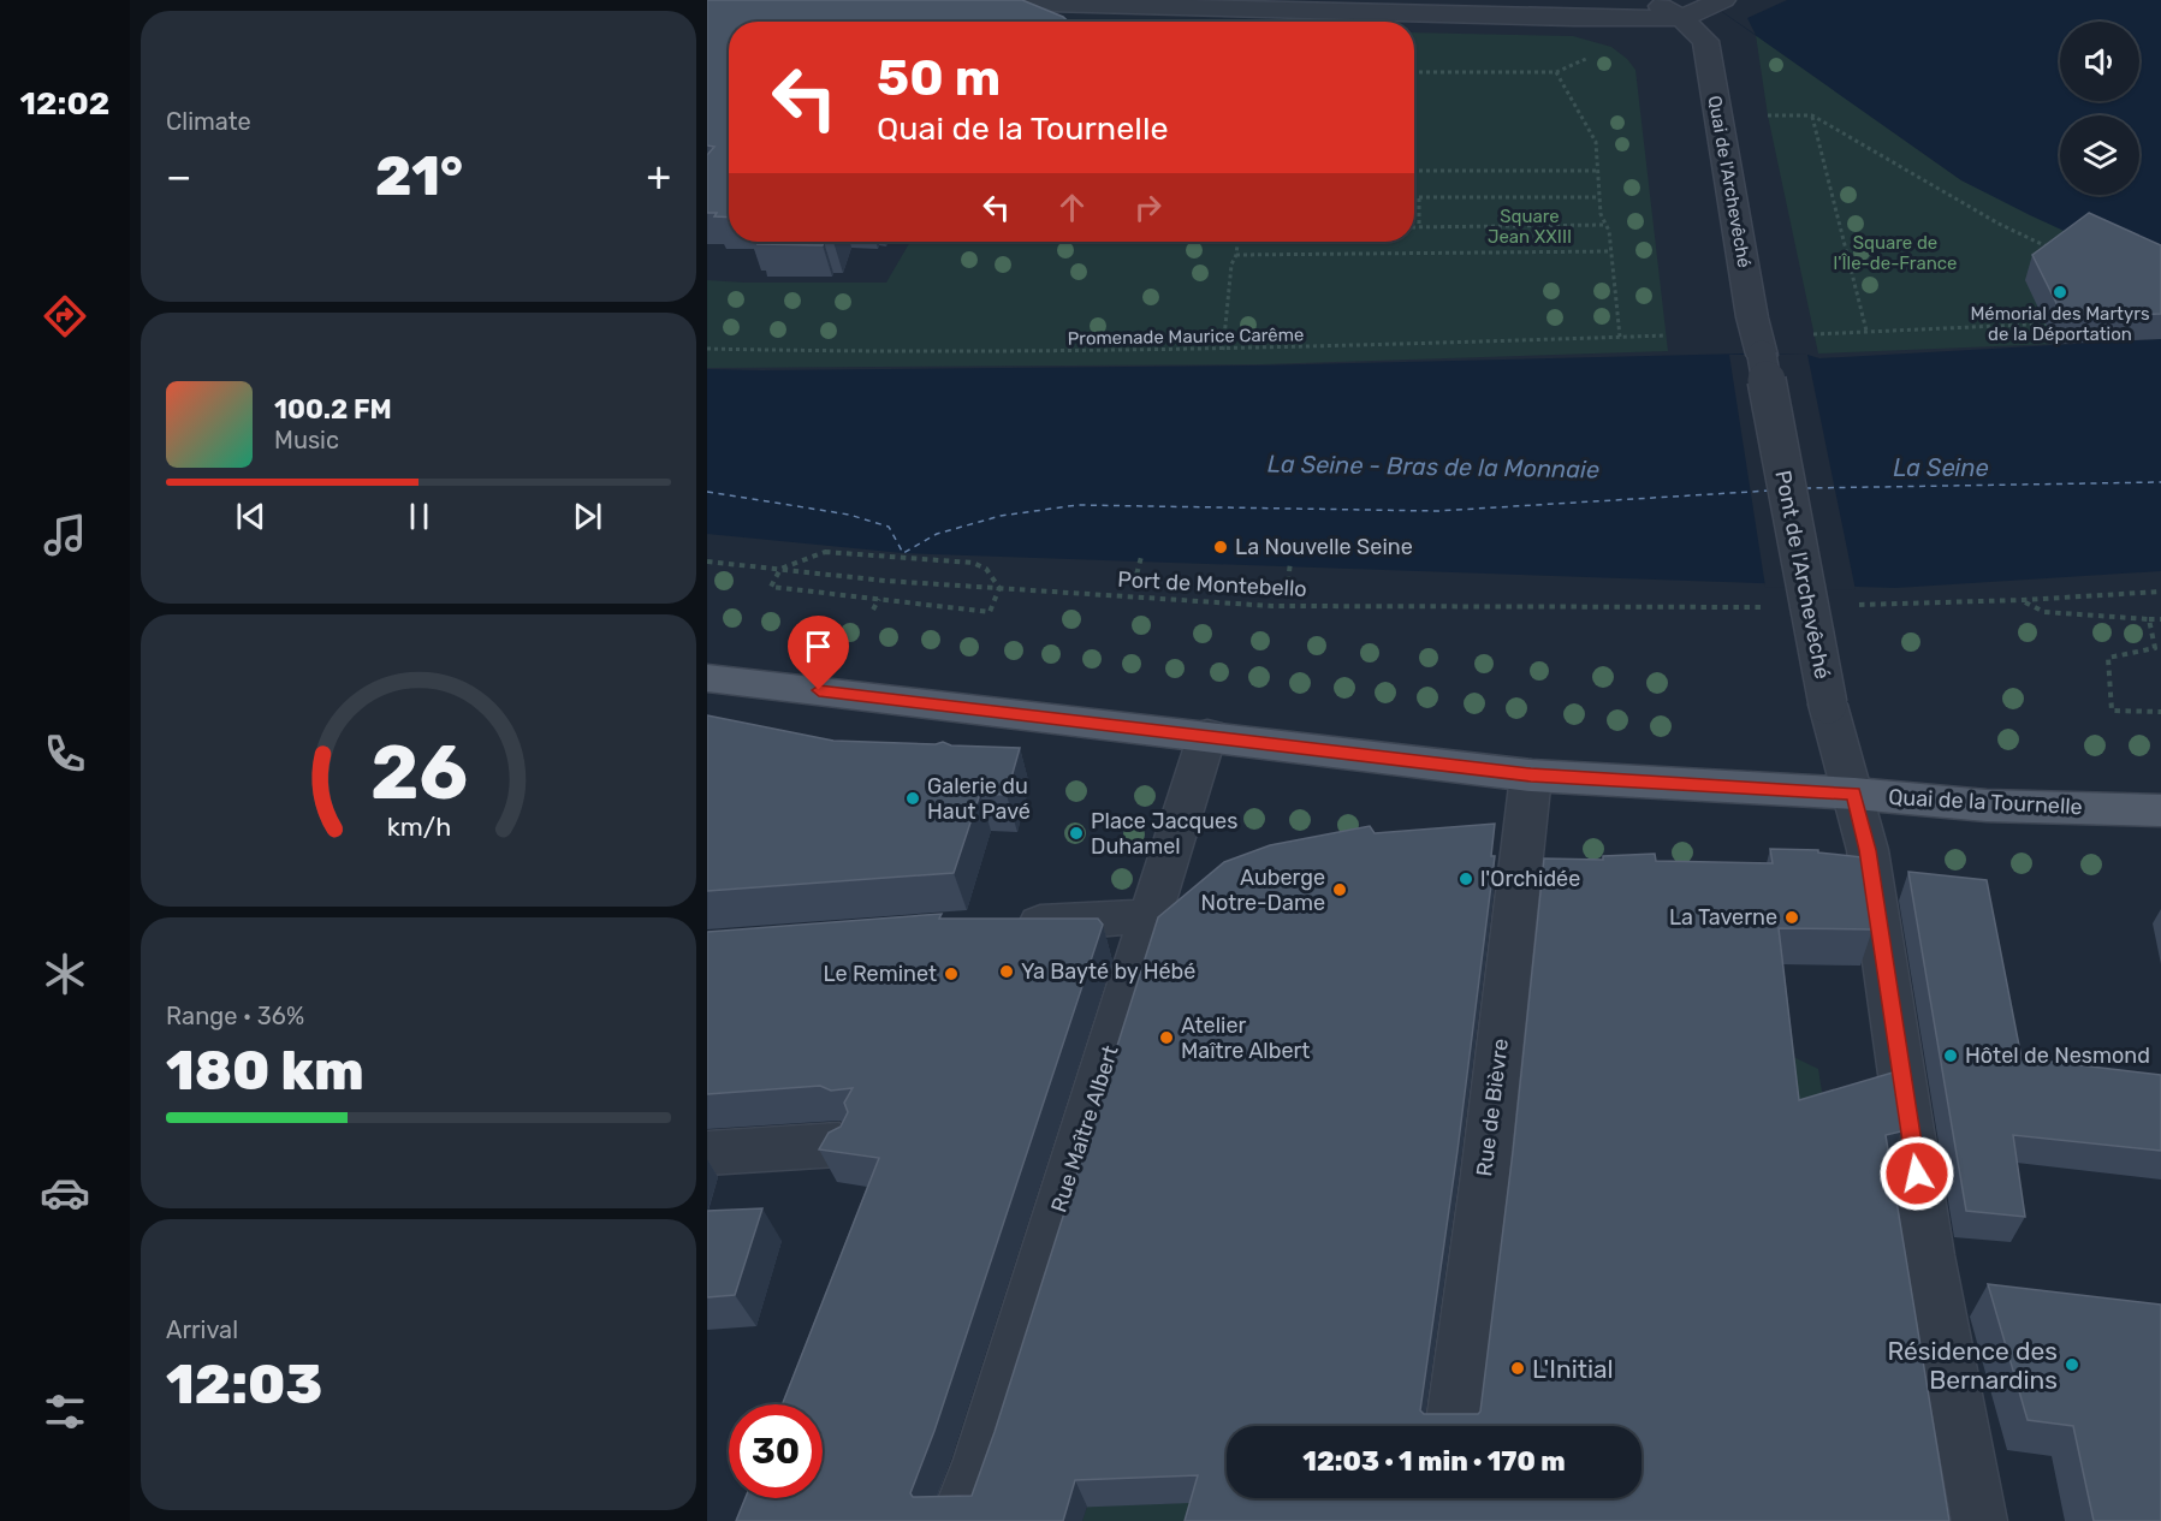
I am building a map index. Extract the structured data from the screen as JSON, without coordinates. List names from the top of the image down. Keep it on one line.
{"streets":{"main road":["Quai de la Tournelle"],"street":["Quai de l'Archevêché","Pont de l'Archevêché","Rue de Bièvre","Rue Maître Albert"],"path":["Promenade Maurice Carême","Port de Montebello"]},"crossings":[["Quai de l'Archevêché","Pont de l'Archevêché"],["Pont de l'Archevêché","Quai de la Tournelle"],["Quai de la Tournelle","Rue de Bièvre"],["Quai de la Tournelle","Rue Maître Albert"]],"water":["La Seine - Bras de la Monnaie","La Seine"],"parks":["Square Jean XXIII","Square de l'Île-de-France"],"places":["Mémorial des Martyrs de la Déportation","La Nouvelle Seine","Galerie du Haut Pavé","Place Jacques Duhamel","l'Orchidée","Auberge Notre-Dame","La Taverne","Ya Bayté by Hébé","Le Reminet","Atelier Maître Albert","Hôtel de Nesmond","Résidence des Bernardins","L'Initial"],"page":{"tabs":"12:02","tile":["Climate",["Range · 36%","180 km"],["Arrival","12:03"]],"turn":["50 m","Quai de la Tournelle"],"heat":["−","21°","+"],"song":["100.2 FM","Music"],"limit":"30","trip":"12:03 · 1 min · 170 m","gauge":["26","km/h"]}}
